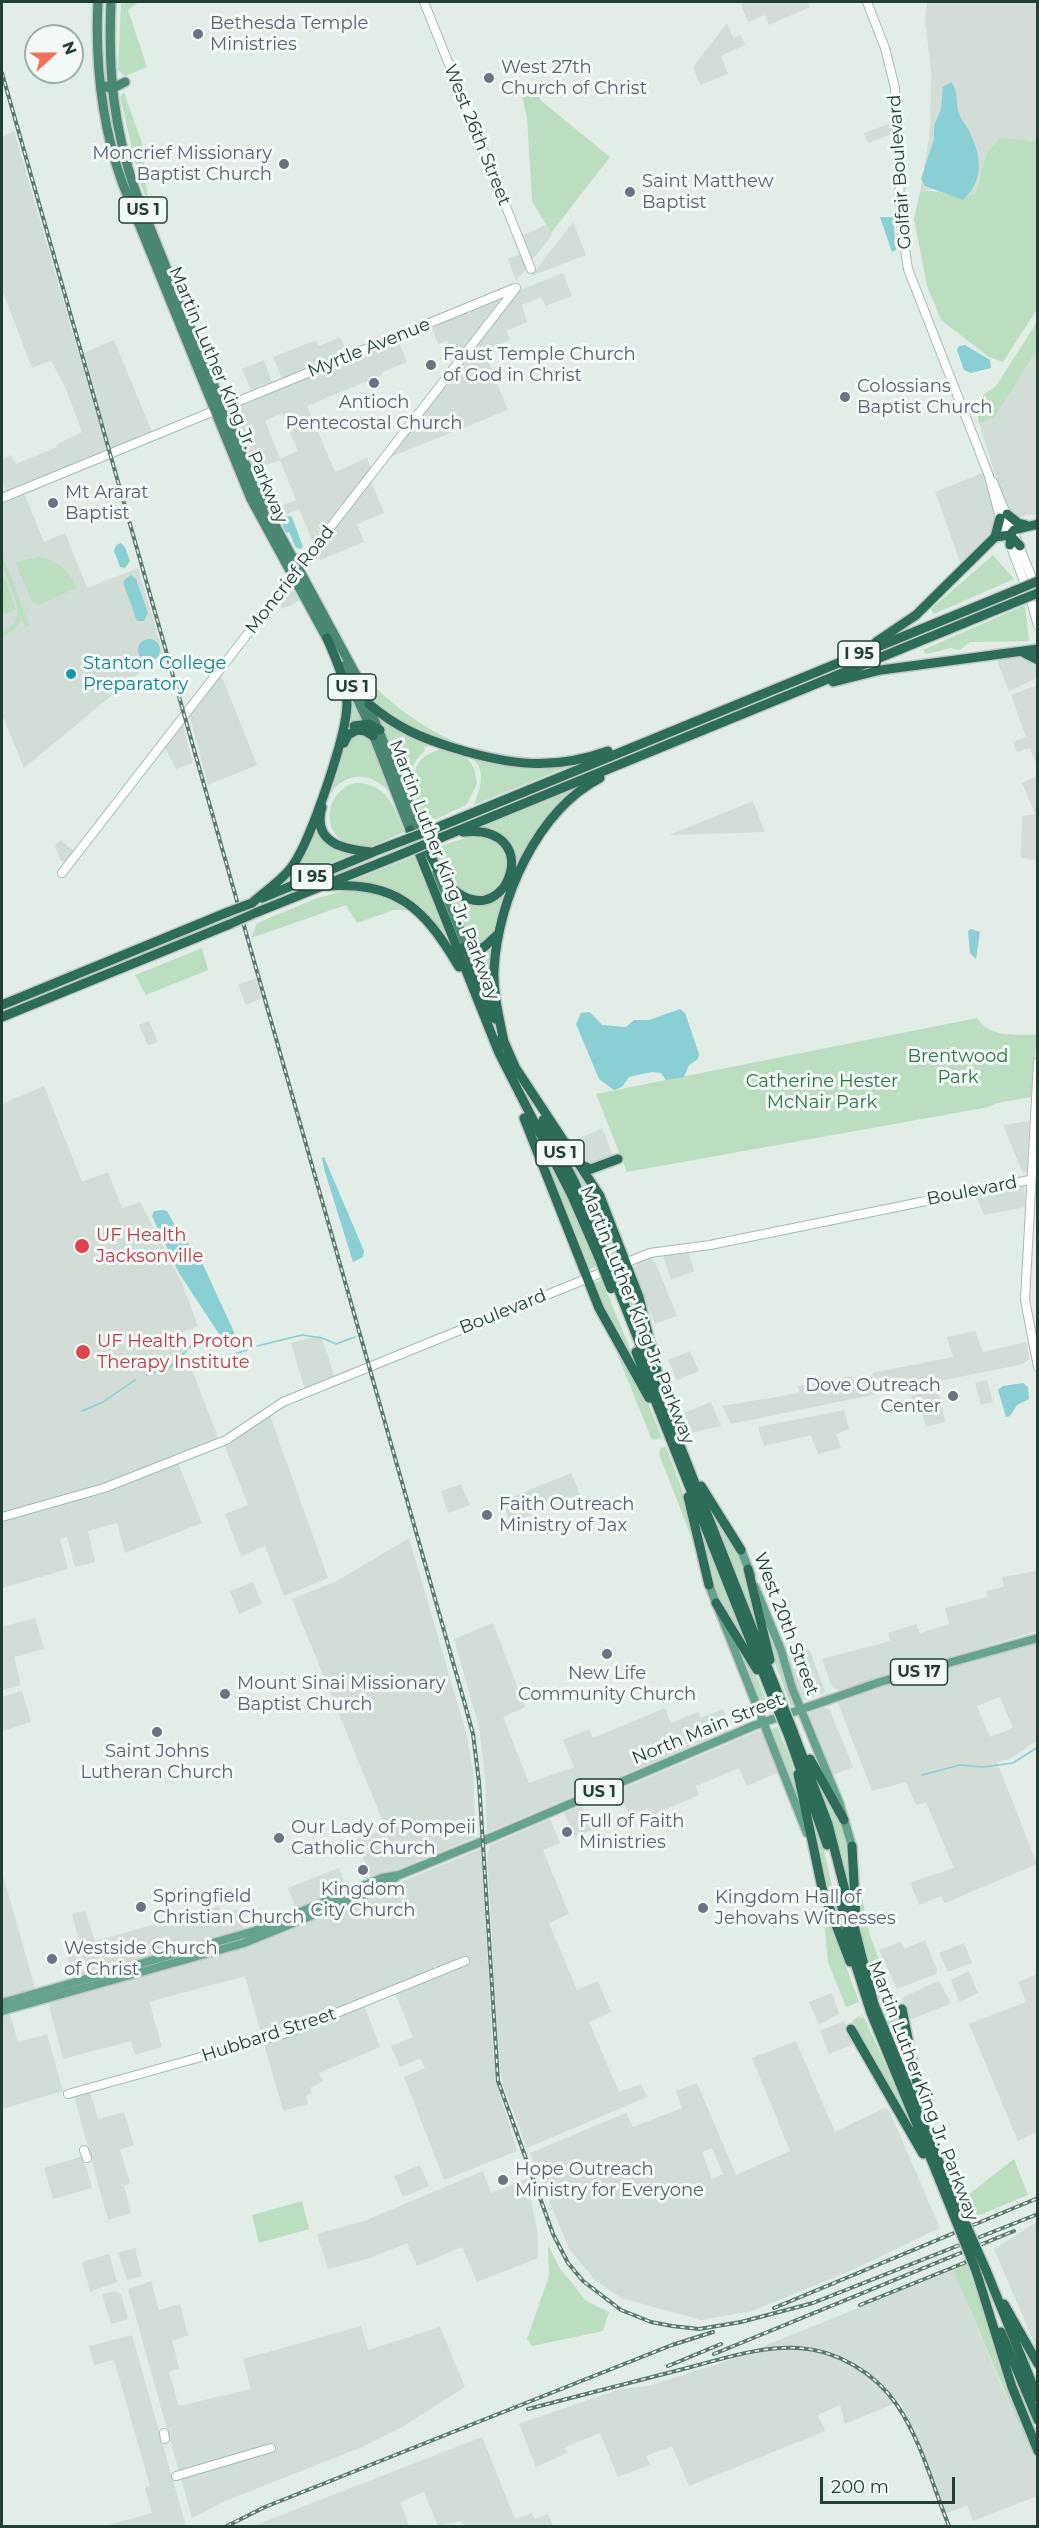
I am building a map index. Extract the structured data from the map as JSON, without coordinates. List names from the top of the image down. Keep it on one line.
{"streets":{"highway":["US 1","Martin Luther King Jr. Parkway","I 95"],"main road":["West 26th Street","Golfair Boulevard","Myrtle Avenue","Moncrief Road","Boulevard","West 20th Street","US 17","North Main Street","Hubbard Street"]},"crossings":[["Golfair Boulevard","I 95"],["US 1","Martin Luther King Jr. Parkway"],["US 1","North Main Street"],["Myrtle Avenue","Martin Luther King Jr. Parkway"],["Myrtle Avenue","Moncrief Road"],["Martin Luther King Jr. Parkway","Moncrief Road"],["West 20th Street","North Main Street"]],"parks":["Brentwood Park","Catherine Hester McNair Park"],"places":["Bethesda Temple Ministries","West 27th Church of Christ","Moncrief Missionary Baptist Church","Saint Matthew Baptist","Faust Temple Church of God in Christ","Antioch Pentecostal Church","Colossians Baptist Church","Mt Ararat Baptist","Stanton College Preparatory","UF Health Jacksonville","UF Health Proton Therapy Institute","Dove Outreach Center","Faith Outreach Ministry of Jax","New Life Community Church","Mount Sinai Missionary Baptist Church","Saint Johns Lutheran Church","Full of Faith Ministries","Our Lady of Pompeii Catholic Church","Kingdom City Church","Springfield Christian Church","Kingdom Hall of Jehovahs Witnesses","Westside Church of Christ","Hope Outreach Ministry for Everyone"],"scale_bar":"200 m","north":"right"}
